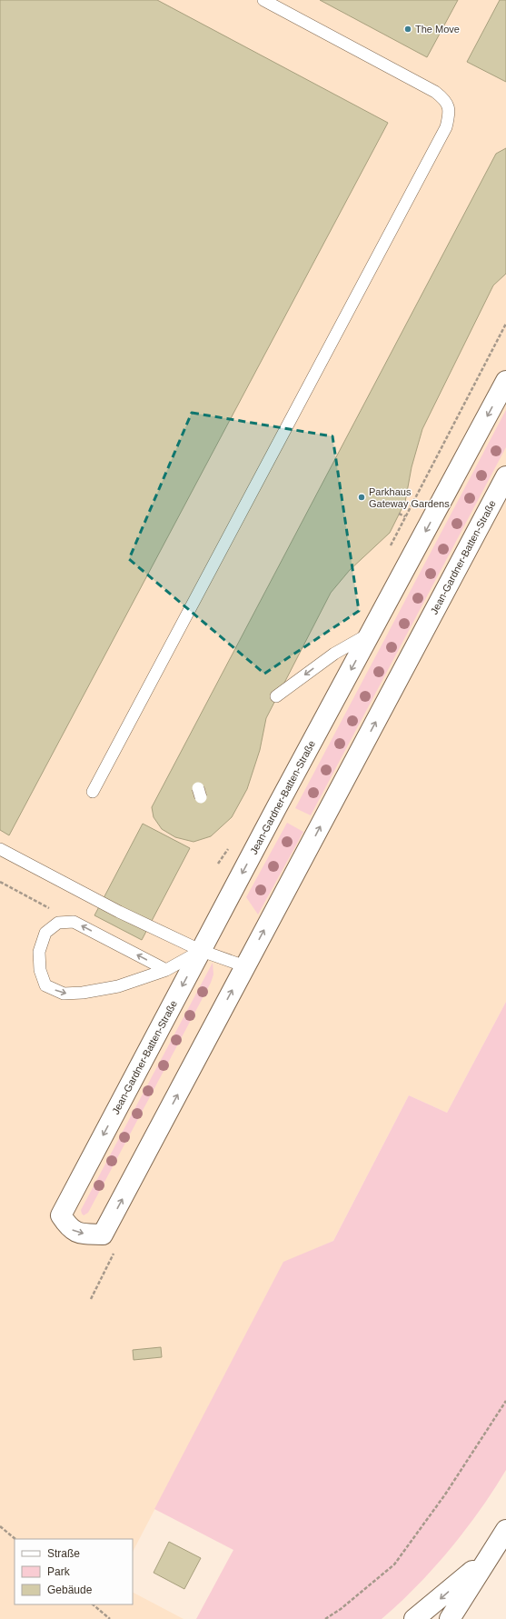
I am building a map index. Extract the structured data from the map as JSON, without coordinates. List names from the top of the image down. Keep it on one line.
{"streets":{"main road":["Jean-Gardner-Batten-Straße"]},"places":["The Move","Parkhaus Gateway Gardens"],"legend":["Straße","Park","Gebäude"]}
